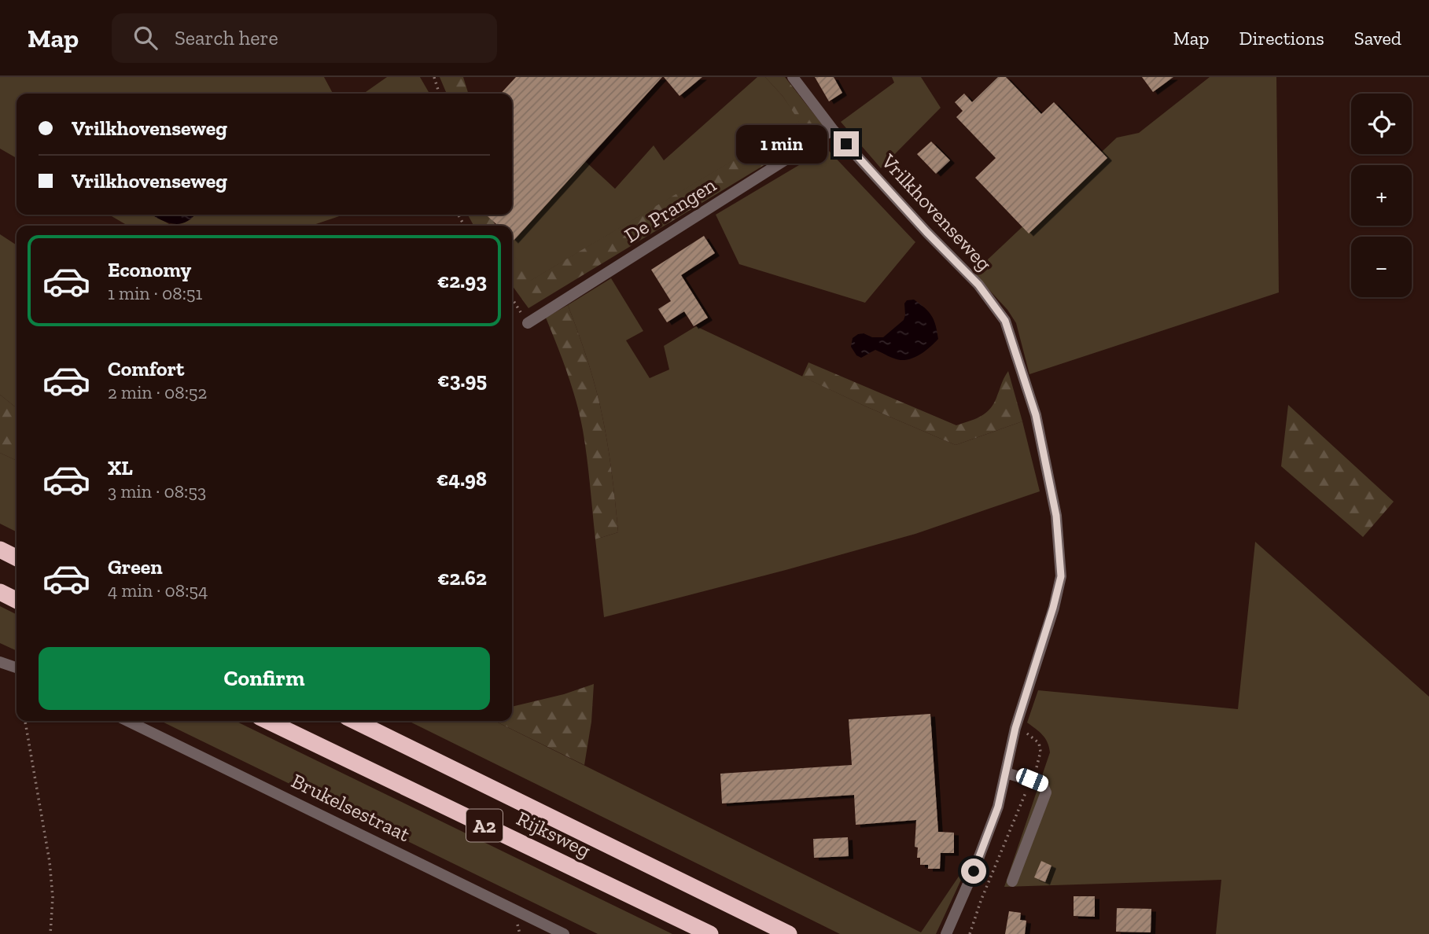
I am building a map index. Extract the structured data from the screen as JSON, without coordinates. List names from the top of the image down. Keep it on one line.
{"streets":{"highway":["A2","Rijksweg"],"street":["De Prangen","Vrilkhovenseweg","Brukelsestraat"]},"crossings":[["De Prangen","Vrilkhovenseweg"]],"page":{"header":"Map","search":"Search here","nav":["Map","Directions","Saved"],"map_buttons":["+","−"],"banner":["Vrilkhovenseweg","Vrilkhovenseweg"],"bubble":"1 min","list":[{"name":"Economy","note":"1 min · 08:51","value":"€2.93"},{"name":"Comfort","note":"2 min · 08:52","value":"€3.95"},{"name":"XL","note":"3 min · 08:53","value":"€4.98"},{"name":"Green","note":"4 min · 08:54","value":"€2.62"}],"buttons":"Confirm"}}
